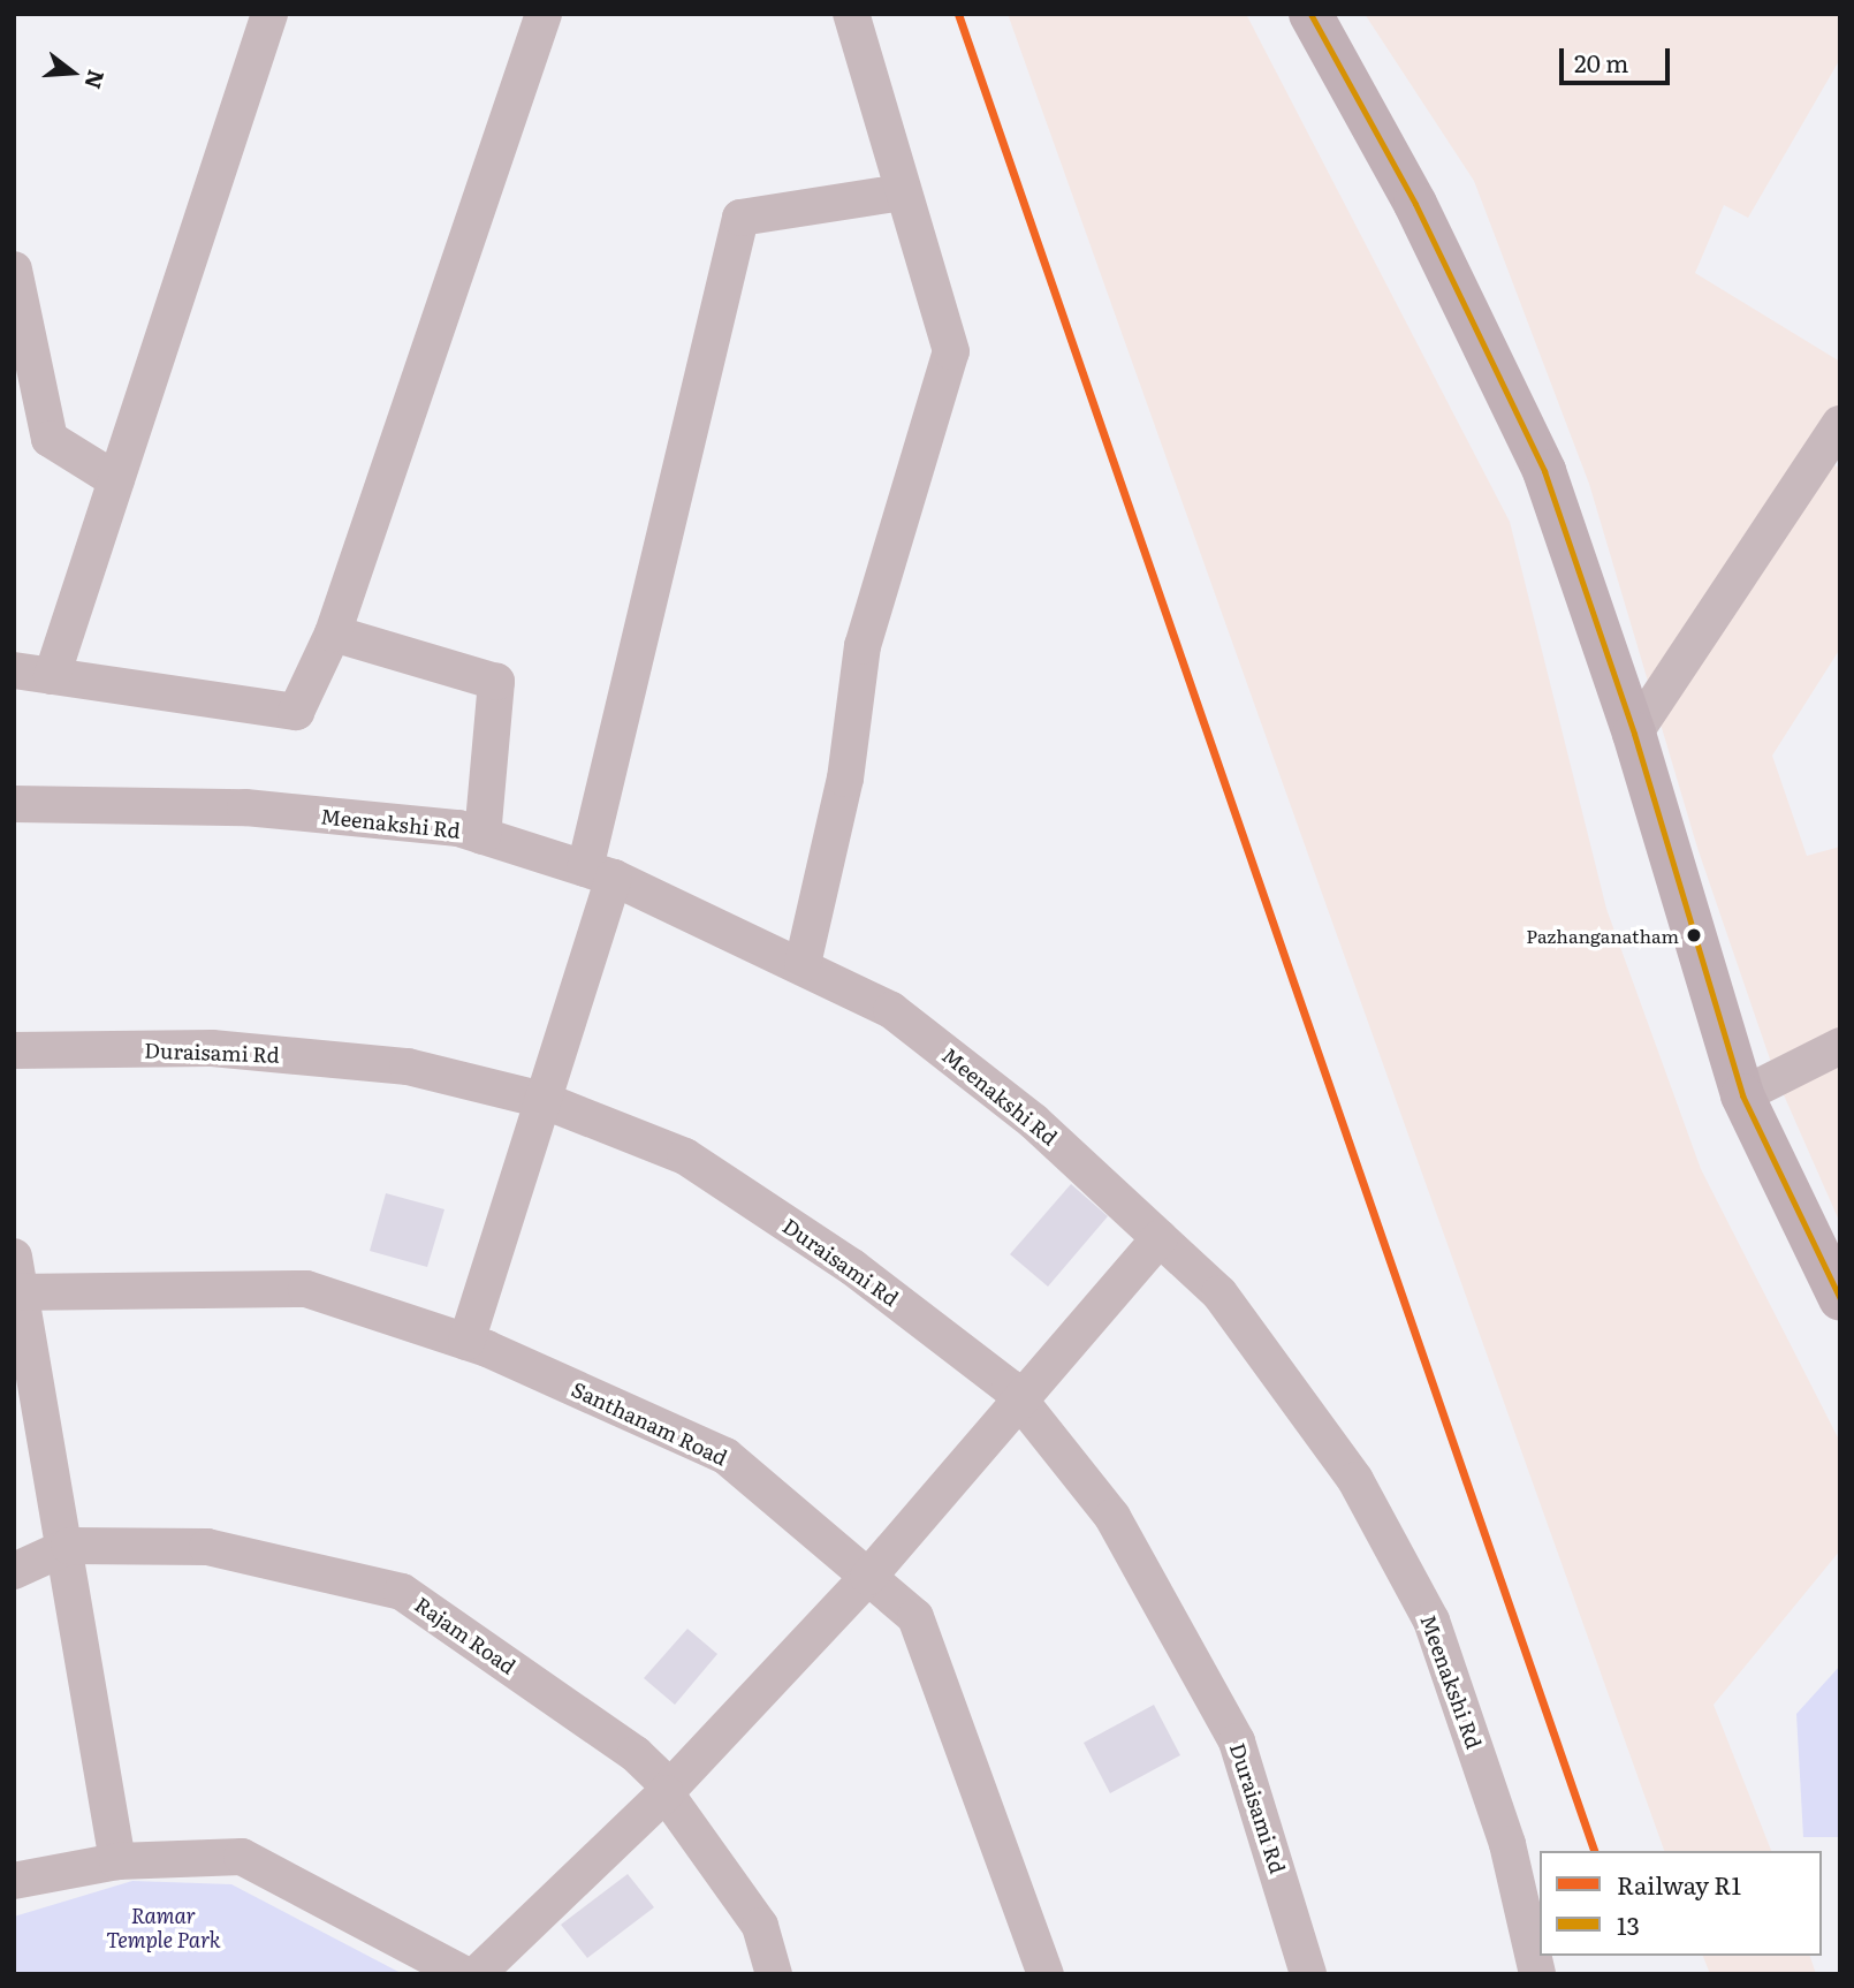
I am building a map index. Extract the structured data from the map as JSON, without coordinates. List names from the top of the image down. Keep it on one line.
{"streets":{"street":["Meenakshi Rd","Duraisami Rd","Santhanam Road","Rajam Road"]},"parks":["Ramar Temple Park"],"places":["Pazhanganatham"],"lines":["rail line R1","transit line 13"],"legend":["Railway R1","13"],"scale_bar":"20 m","north":"right"}
